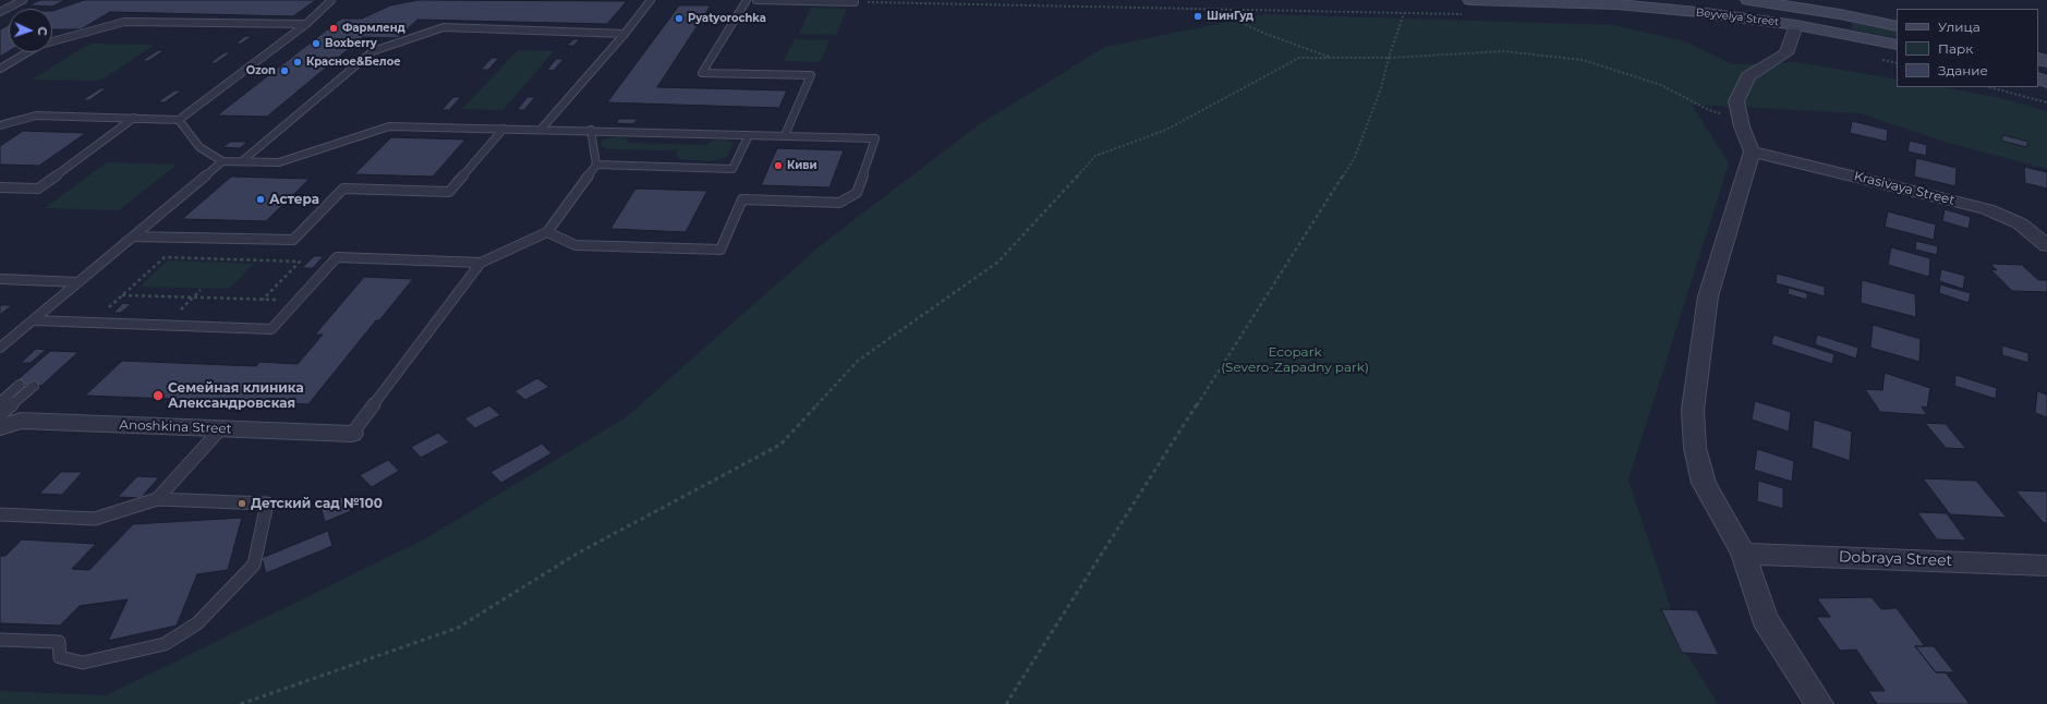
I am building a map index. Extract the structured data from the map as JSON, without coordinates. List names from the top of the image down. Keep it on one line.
{"streets":{"main road":["Beyvelya Street"],"street":["Krasivaya Street","Anoshkina Street","Dobraya Street"]},"parks":["Ecopark (Severo-Zapadny park)"],"places":["ШинГуд","Pyatyorochka","Фармленд","Boxberry","Красное&Белое","Ozon","Киви","Астера","Семейная клиника Александровская","Детский сад №100"],"legend":["Улица","Парк","Здание"],"north":"right"}
